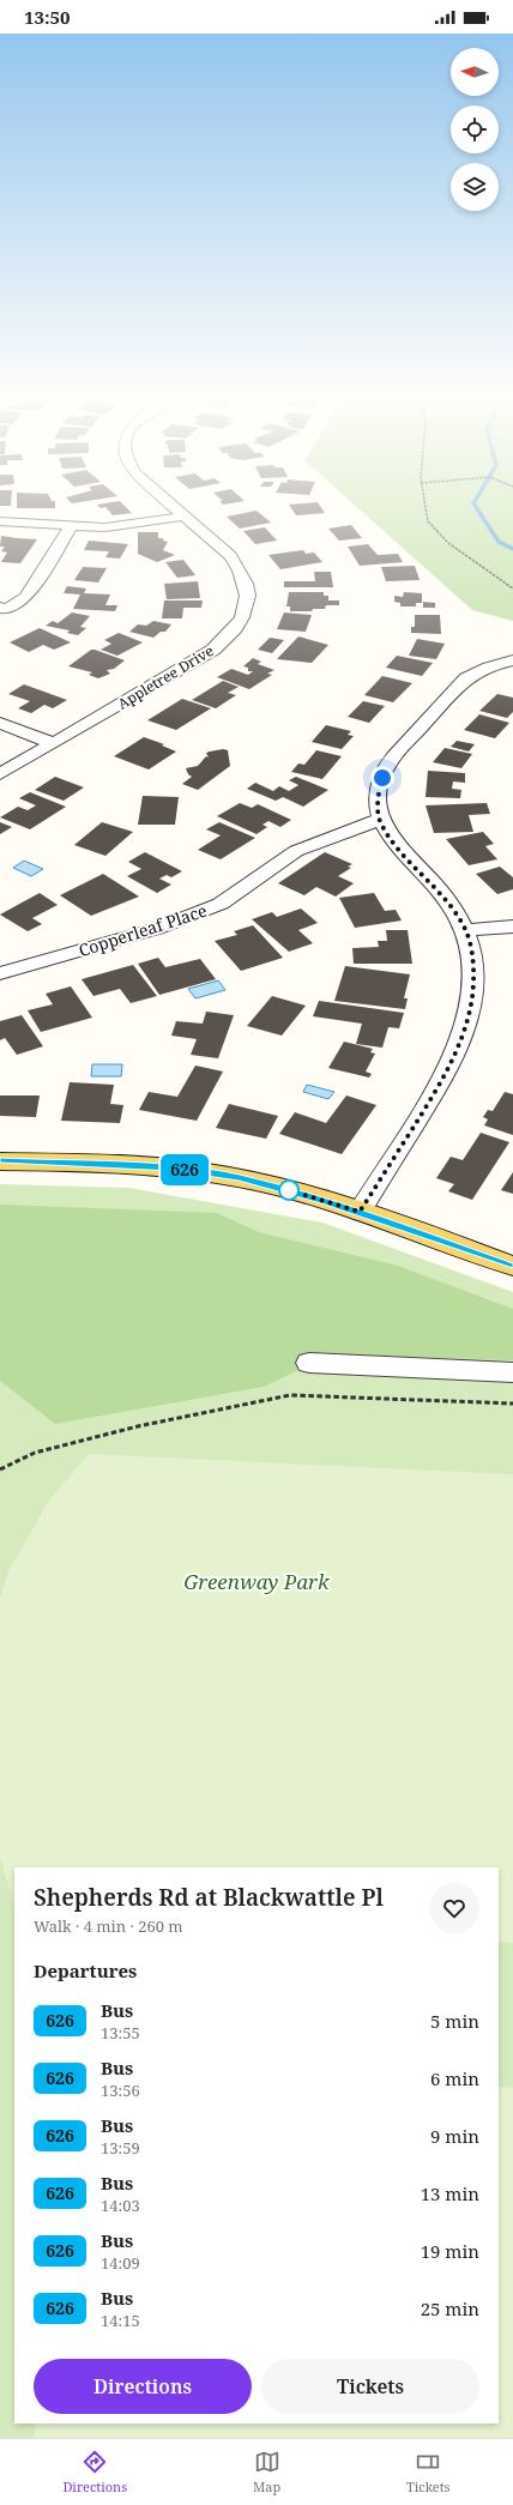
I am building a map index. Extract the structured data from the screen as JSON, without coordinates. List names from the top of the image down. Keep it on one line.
{"streets":{"street":["Appletree Drive","Copperleaf Place"]},"parks":["Greenway Park"],"lines":["bus line 626"],"north":"left","page":{"status":"13:50","on_map":"626","heading":[["Shepherds Rd at Blackwattle Pl","Walk · 4 min · 260 m"],"Departures"],"list":[{"mark":"626","name":"Bus","note":"13:55","value":"5 min"},{"mark":"626","name":"Bus","note":"13:56","value":"6 min"},{"mark":"626","name":"Bus","note":"13:59","value":"9 min"},{"mark":"626","name":"Bus","note":"14:03","value":"13 min"},{"mark":"626","name":"Bus","note":"14:09","value":"19 min"},{"mark":"626","name":"Bus","note":"14:15","value":"25 min"}],"buttons":["Directions","Tickets"],"tabs":["Directions","Map","Tickets"]}}
